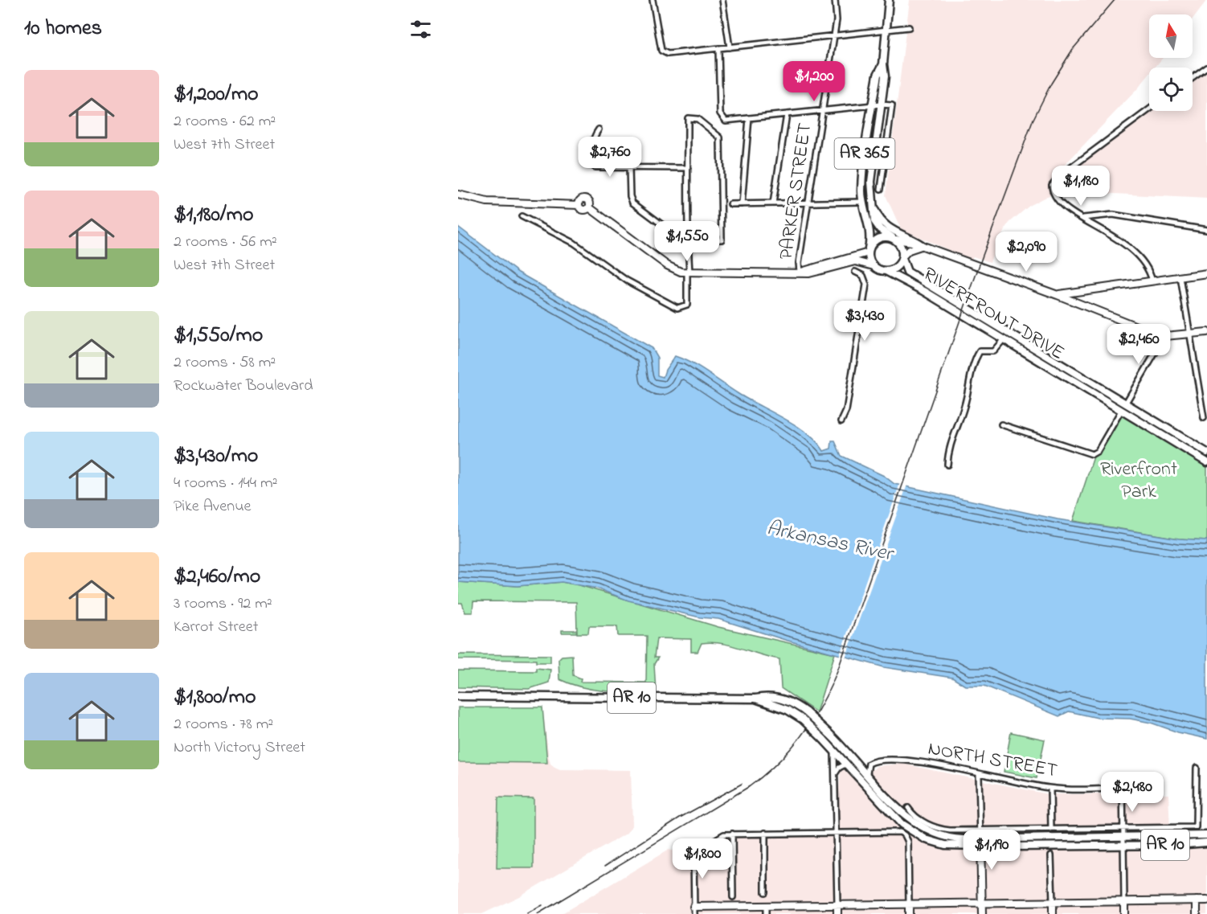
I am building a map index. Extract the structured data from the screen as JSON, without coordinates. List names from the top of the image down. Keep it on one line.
{"streets":{"main road":["AR 365","RIVERFRONT DRIVE","AR 10"],"street":["PARKER STREET","NORTH STREET"]},"crossings":[["AR 365","RIVERFRONT DRIVE"],["AR 10","NORTH STREET"]],"water":["Arkansas River"],"parks":["Riverfront Park"],"north":"top","page":{"heading":"10 homes","list":[{"name":"$1,200/mo","note":"2 rooms · 62 m² · West 7th Street"},{"name":"$1,180/mo","note":"2 rooms · 56 m² · West 7th Street"},{"name":"$1,550/mo","note":"2 rooms · 58 m² · Rockwater Boulevard"},{"name":"$3,430/mo","note":"4 rooms · 144 m² · Pike Avenue"},{"name":"$2,460/mo","note":"3 rooms · 92 m² · Karrot Street"},{"name":"$1,800/mo","note":"2 rooms · 78 m² · North Victory Street"}],"price":["$1,200","$2,760","$1,180","$1,550","$2,090","$3,430","$2,460","$2,480","$1,190","$1,800"]}}
